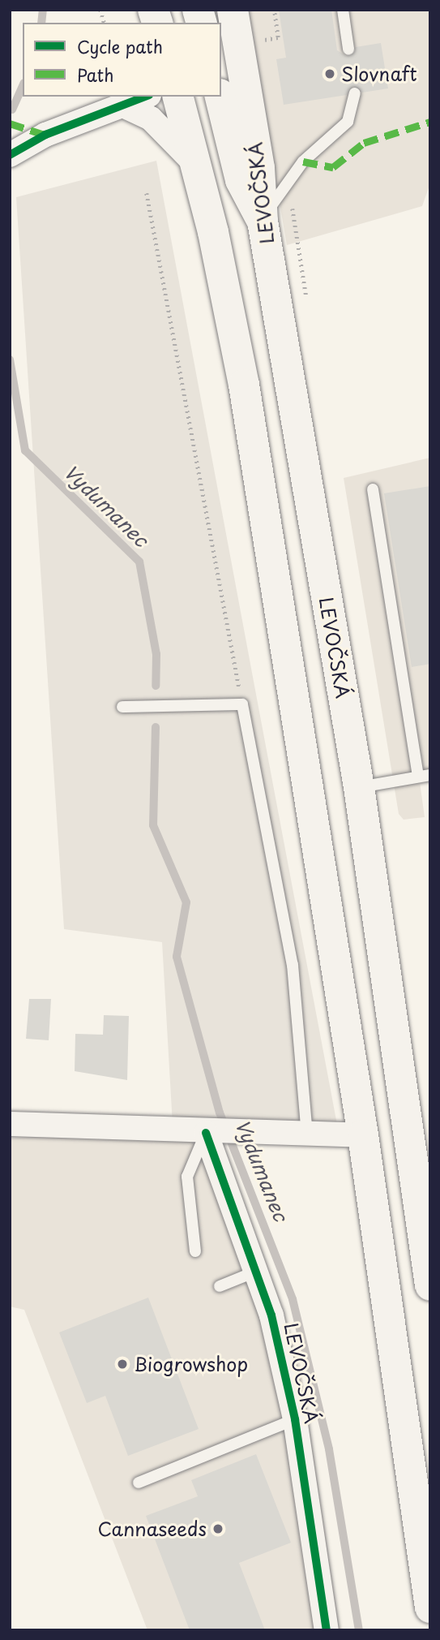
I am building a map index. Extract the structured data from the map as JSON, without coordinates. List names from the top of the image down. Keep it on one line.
{"streets":{"main road":["LEVOČSKÁ"]},"water":["Vydumanec"],"places":["Slovnaft","Biogrowshop","Cannaseeds"],"legend":["Cycle path","Path"]}
